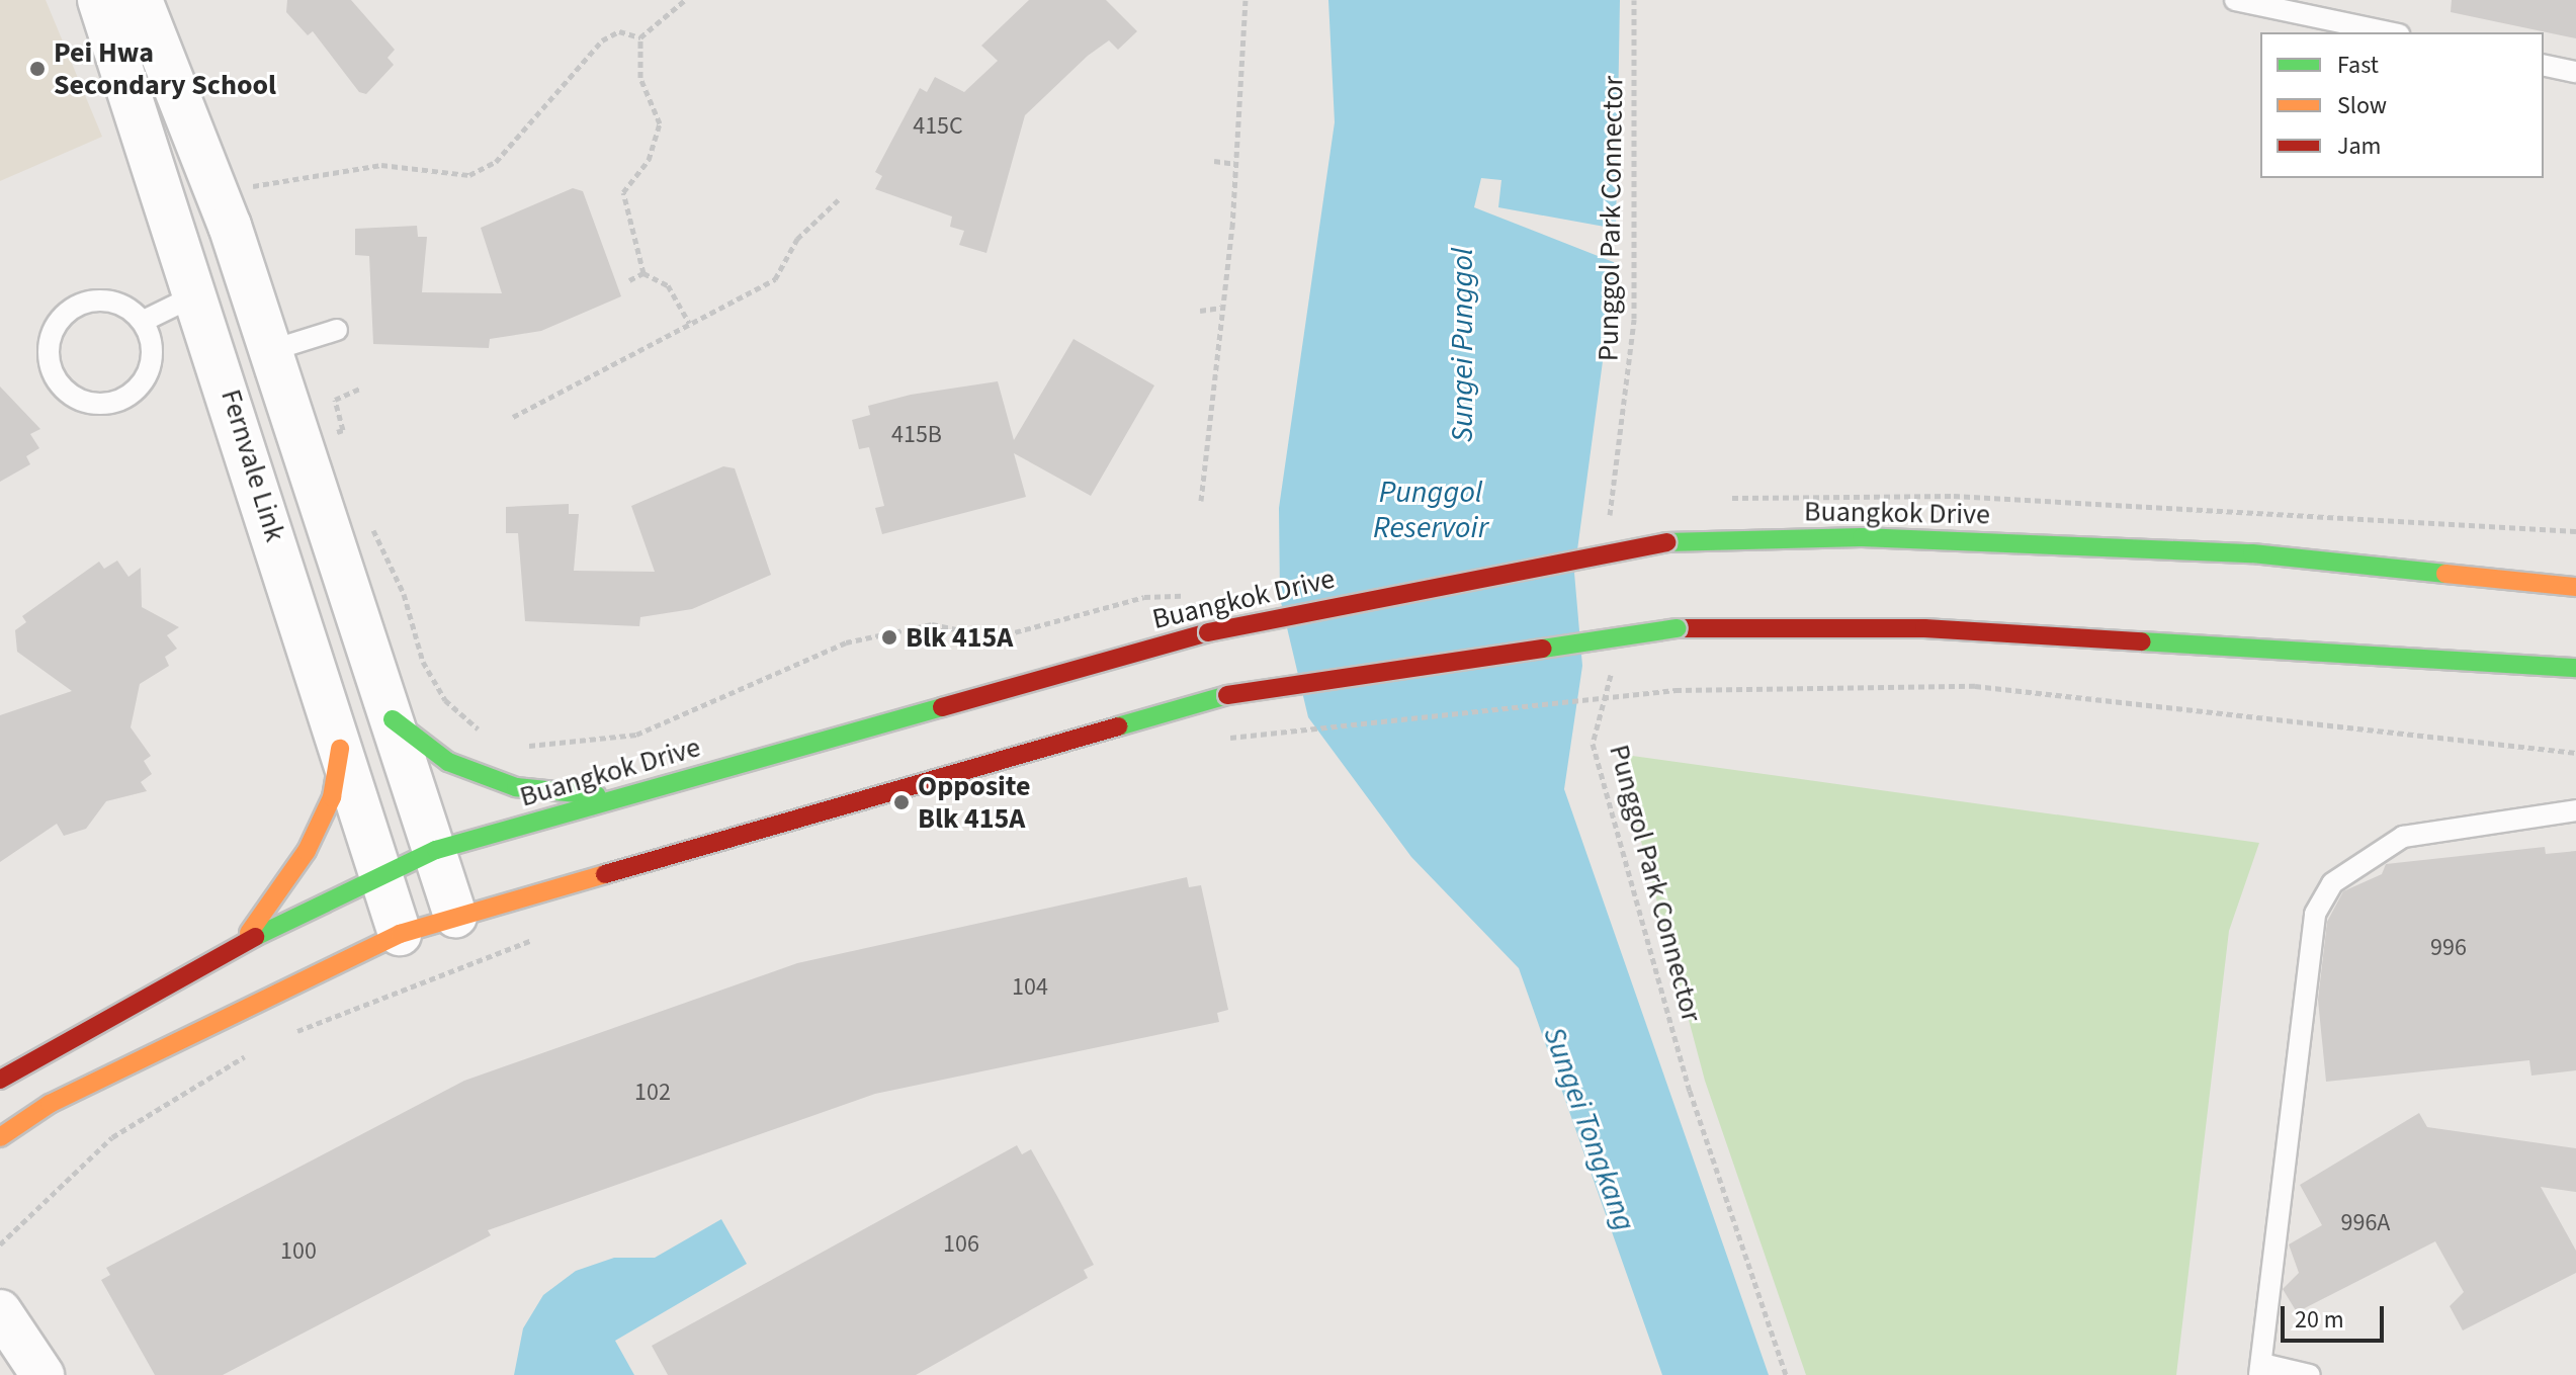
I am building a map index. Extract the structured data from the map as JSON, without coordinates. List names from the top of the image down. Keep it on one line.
{"streets":{"main road":["Buangkok Drive"],"street":["Fernvale Link"],"path":["Punggol Park Connector"]},"crossings":[["Fernvale Link","Buangkok Drive"]],"water":["Sungei Punggol","Punggol Reservoir","Sungei Tongkang"],"places":["Pei Hwa Secondary School","Blk 415A","Opposite Blk 415A"],"house_numbers":["415C","415B","996","104","102","996A","106","100"],"legend":["Fast","Slow","Jam"],"scale_bar":"20 m"}
